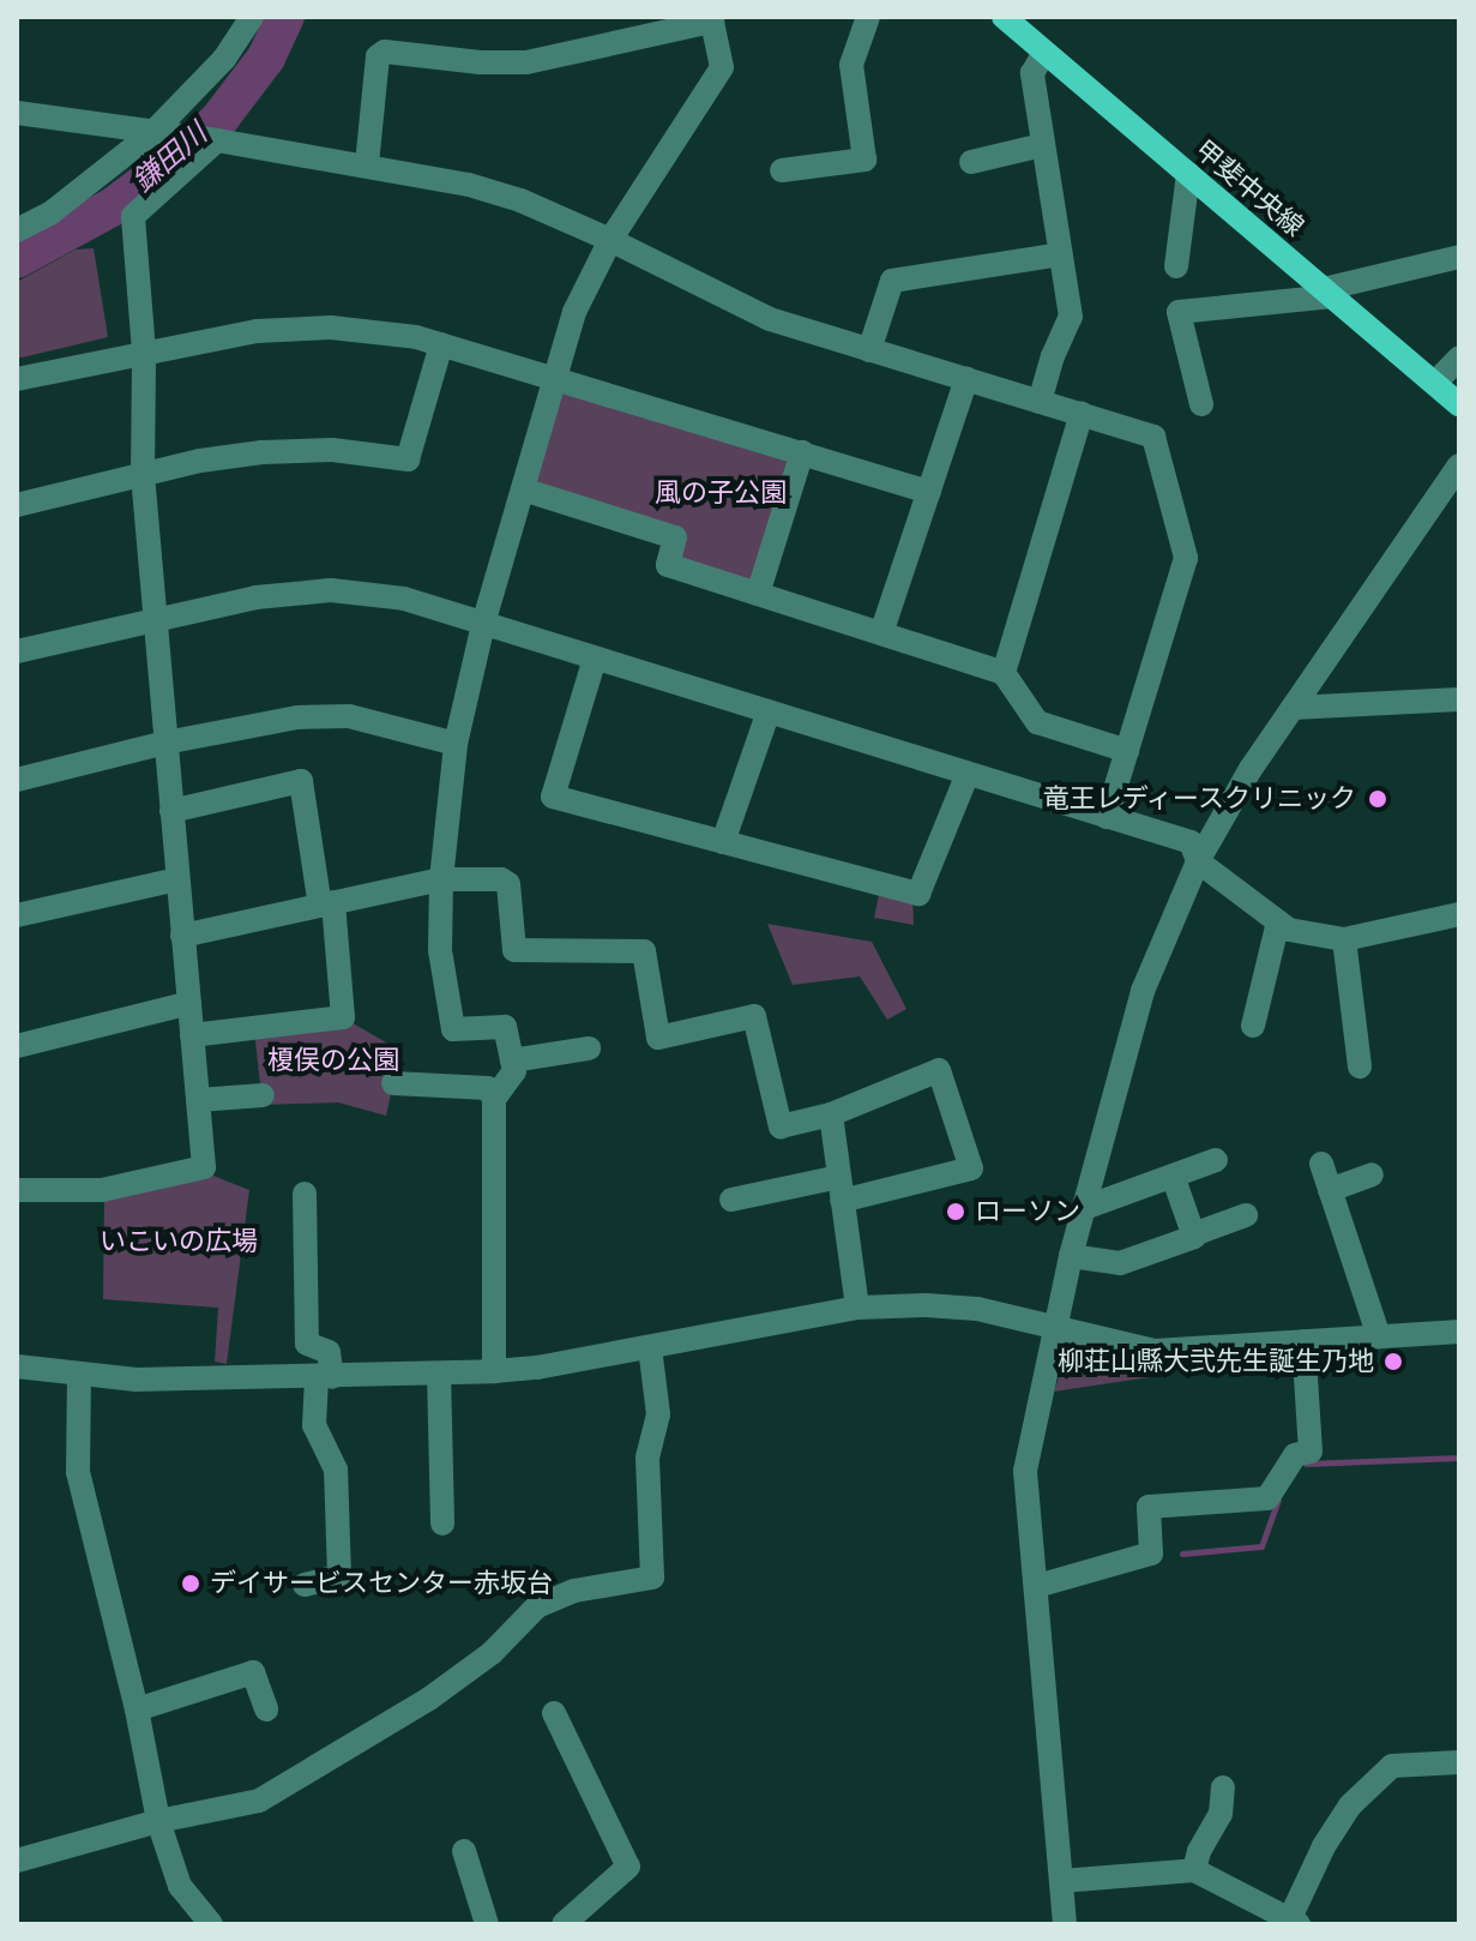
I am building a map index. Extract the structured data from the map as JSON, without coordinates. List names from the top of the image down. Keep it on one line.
{"streets":{"main road":["甲斐中央線"]},"water":["鎌田川"],"parks":["風の子公園","榎俣の公園","いこいの広場"],"places":["竜王レディースクリニック","ローソン","柳荘山縣大弐先生誕生乃地","デイサービスセンター赤坂台"]}
